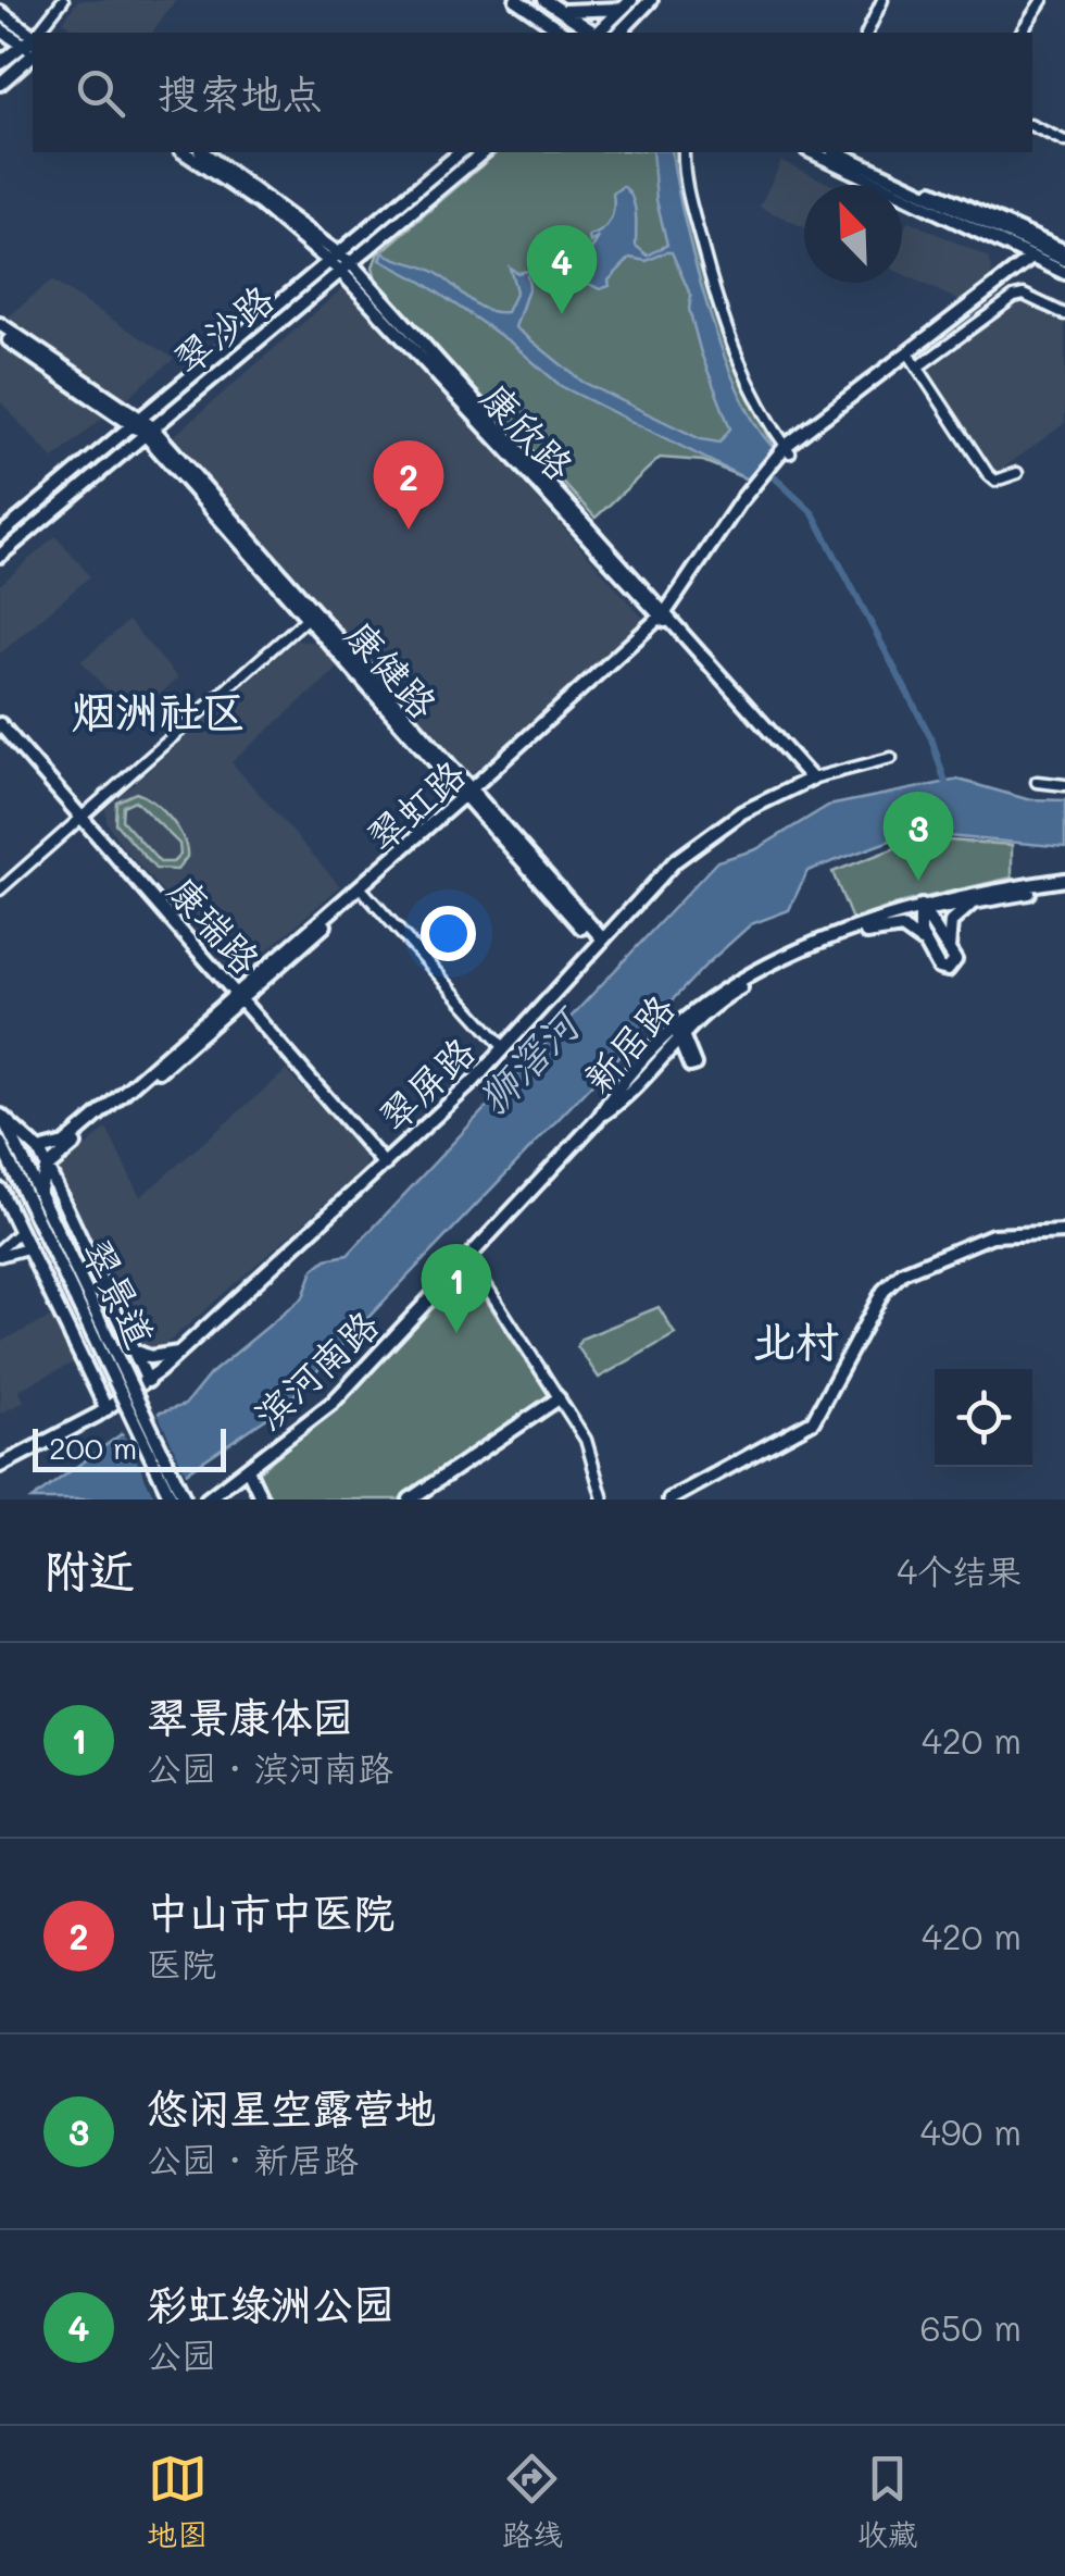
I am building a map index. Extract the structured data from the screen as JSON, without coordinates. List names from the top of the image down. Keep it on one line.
{"streets":{"street":["翠沙路","康欣路","康健路","翠虹路","康瑞路","新居路","翠屏路","翠景道","滨河南路"]},"crossings":[["翠沙路","康欣路"],["翠沙路","康健路"],["康欣路","翠虹路"],["康欣路","翠屏路"],["康健路","翠虹路"],["康健路","翠屏路"],["翠虹路","康瑞路"],["康瑞路","翠屏路"],["新居路","滨河南路"]],"districts":["烟洲社区","北村"],"water":["狮滘河"],"scale_bar":"200 m","north":"top left","page":{"search":"搜索地点","pins":["4","2","3","1"],"scale":"200 m","heading":["附近","4个结果"],"list":[{"mark":"1","name":"翠景康体园","note":"公园 · 滨河南路","value":"420 m"},{"mark":"2","name":"中山市中医院","note":"医院","value":"420 m"},{"mark":"3","name":"悠闲星空露营地","note":"公园 · 新居路","value":"490 m"},{"mark":"4","name":"彩虹绿洲公园","note":"公园","value":"650 m"}],"nav":["地图","路线","收藏"]}}
